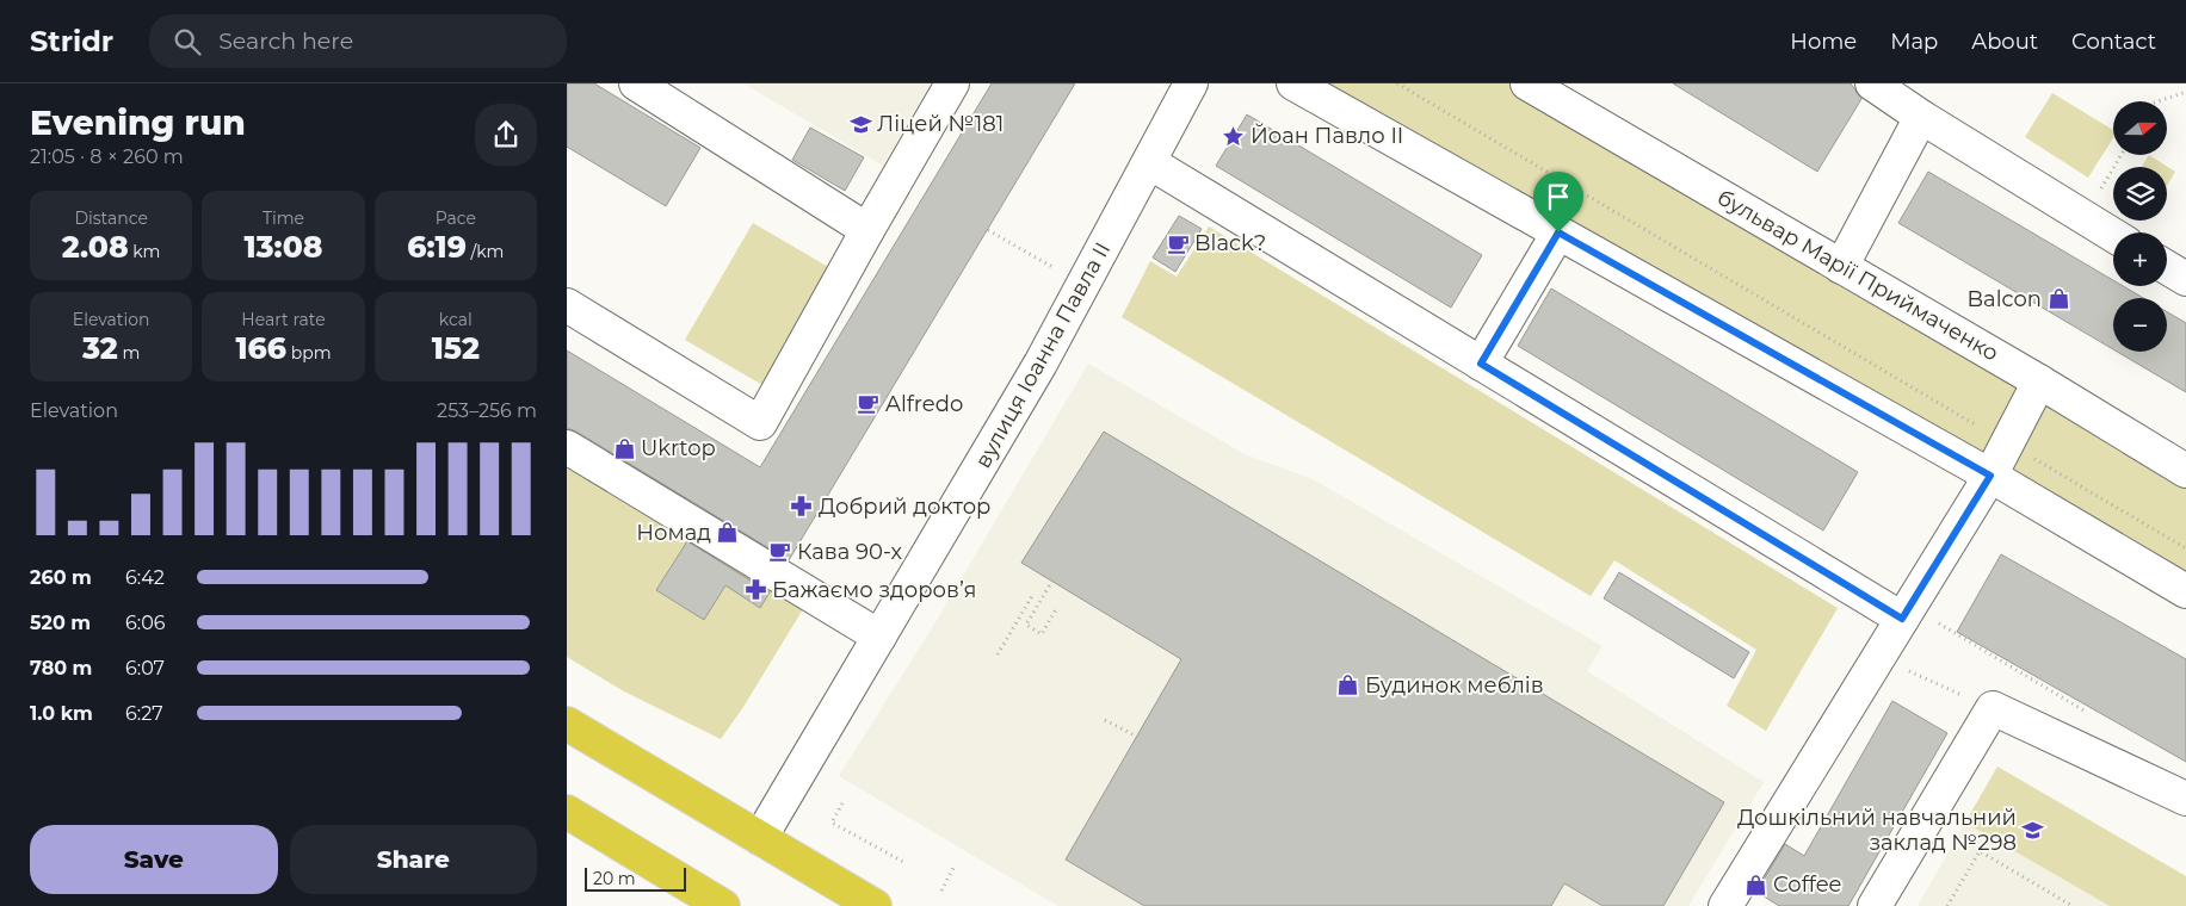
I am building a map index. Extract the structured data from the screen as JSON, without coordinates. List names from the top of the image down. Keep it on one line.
{"streets":{"street":["бульвар Марії Приймаченко","вулиця Іоанна Павла II"]},"places":{"school or university":["Ліцей №181","Дошкільний навчальний заклад №298"],"place":["Йоан Павло II"],"cafe":["Black?","Alfredo","Кава 90-х"],"shop":["Balcon","Ukrtop","Номад","Будинок меблів","Coffee"],"pharmacy":["Добрий доктор","Бажаємо здоровʼя"]},"scale_bar":"20 m","north":"right","page":{"header":"Stridr","search":"Search here","nav":["Home","Map","About","Contact"],"heading":["Evening run","21:05 · 8 × 260 m"],"map_buttons":["+","−"],"stats":[["Distance","2.08 km"],["Time","13:08"],["Pace","6:19 /km"],["Elevation","32 m"],["Heart rate","166 bpm"],["kcal","152"]],"chart":["Elevation","253–256 m"],"list":[{"name":"260 m","note":"6:42"},{"name":"520 m","note":"6:06"},{"name":"780 m","note":"6:07"},{"name":"1.0 km","note":"6:27"}],"buttons":["Save","Share"],"scale":"20 m"}}
